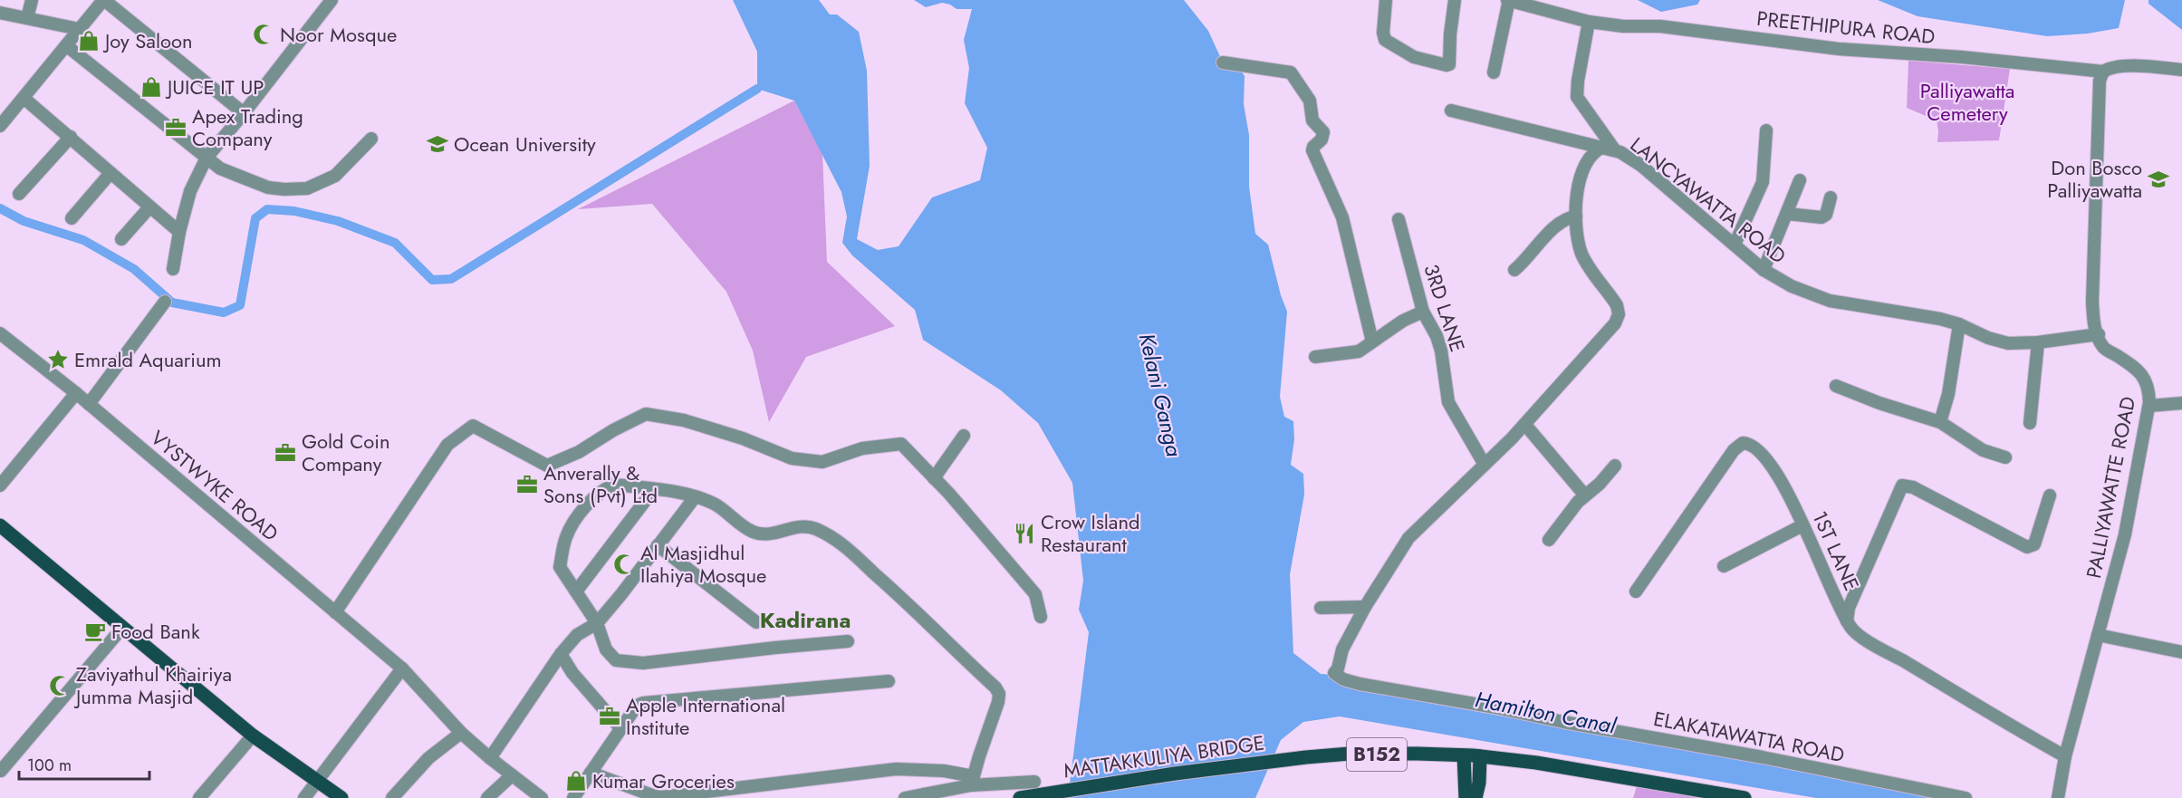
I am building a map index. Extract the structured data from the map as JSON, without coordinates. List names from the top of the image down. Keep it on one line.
{"streets":{"main road":["B152","MATTAKKULIYA BRIDGE"],"street":["PREETHIPURA ROAD","LANCYAWATTA ROAD","3RD LANE","VYSTWYKE ROAD","PALLIYAWATTE ROAD","1ST LANE","ELAKATAWATTA ROAD"]},"crossings":[["PREETHIPURA ROAD","PALLIYAWATTE ROAD"],["LANCYAWATTA ROAD","PALLIYAWATTE ROAD"],["PALLIYAWATTE ROAD","1ST LANE"],["B152","MATTAKKULIYA BRIDGE"]],"districts":["Kadirana"],"water":["Kelani Ganga","Hamilton Canal"],"parks":["Palliyawatta Cemetery"],"places":{"mosque":["Noor Mosque","Al Masjidhul Ilahiya Mosque","Zaviyathul Khairiya Jumma Masjid"],"shop":["Joy Saloon","JUICE IT UP","Kumar Groceries"],"office":["Apex Trading Company","Gold Coin Company","Anverally & Sons (Pvt) Ltd","Apple International Institute"],"school or university":["Ocean University","Don Bosco Palliyawatta"],"place":["Emrald Aquarium"],"restaurant":["Crow Island Restaurant"],"cafe":["Food Bank"]},"scale_bar":"100 m"}
